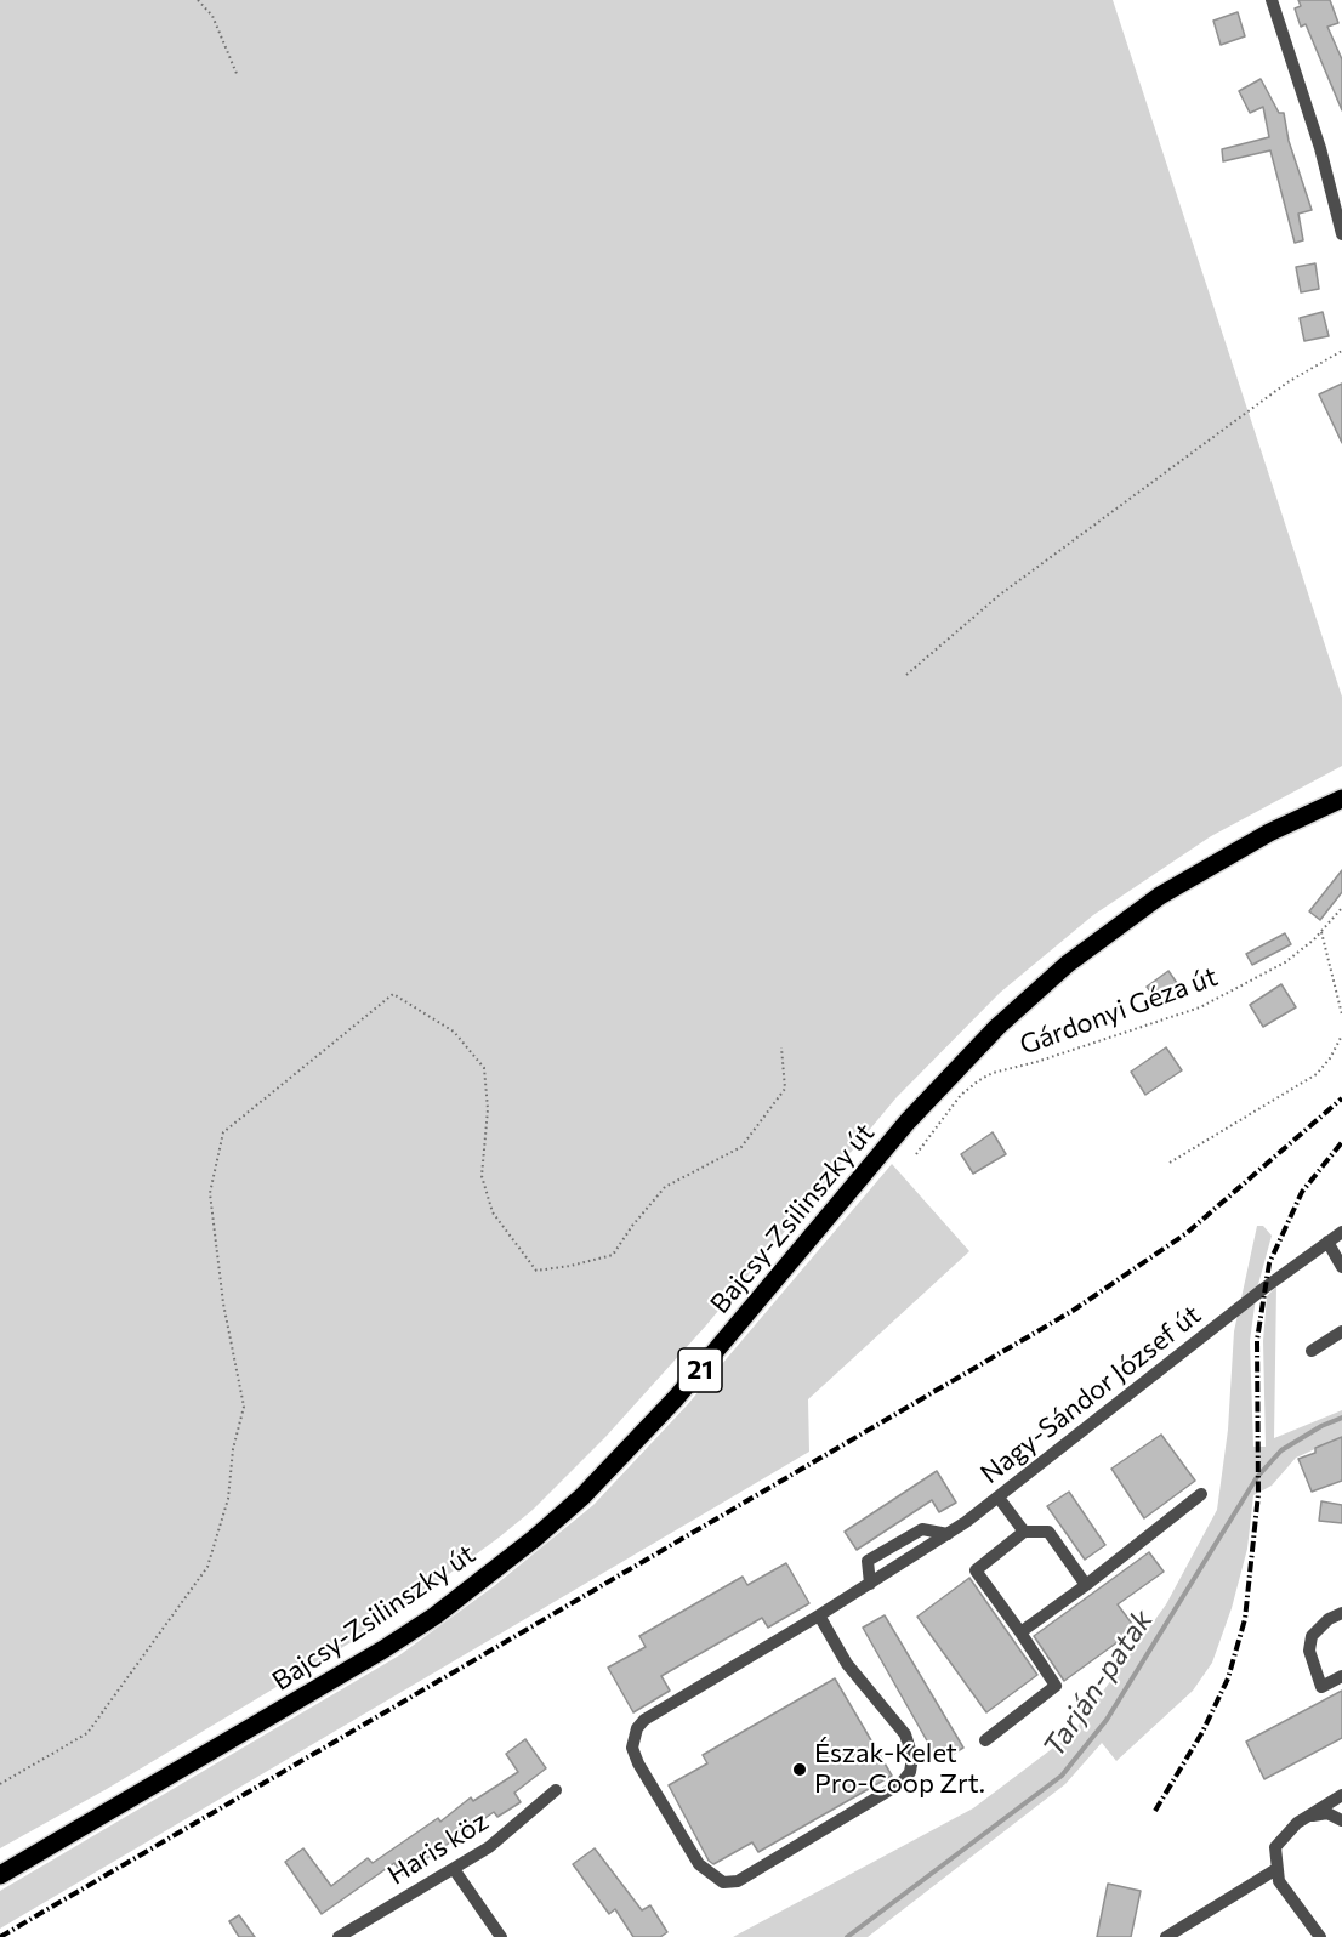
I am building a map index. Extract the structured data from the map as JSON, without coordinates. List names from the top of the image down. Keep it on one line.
{"streets":{"main road":["Bajcsy-Zsilinszky út","21"],"street":["Nagy-Sándor József út","Haris köz"],"path":["Gárdonyi Géza út"]},"water":["Tarján-patak"],"places":["Észak-Kelet Pro-Coop Zrt."]}
